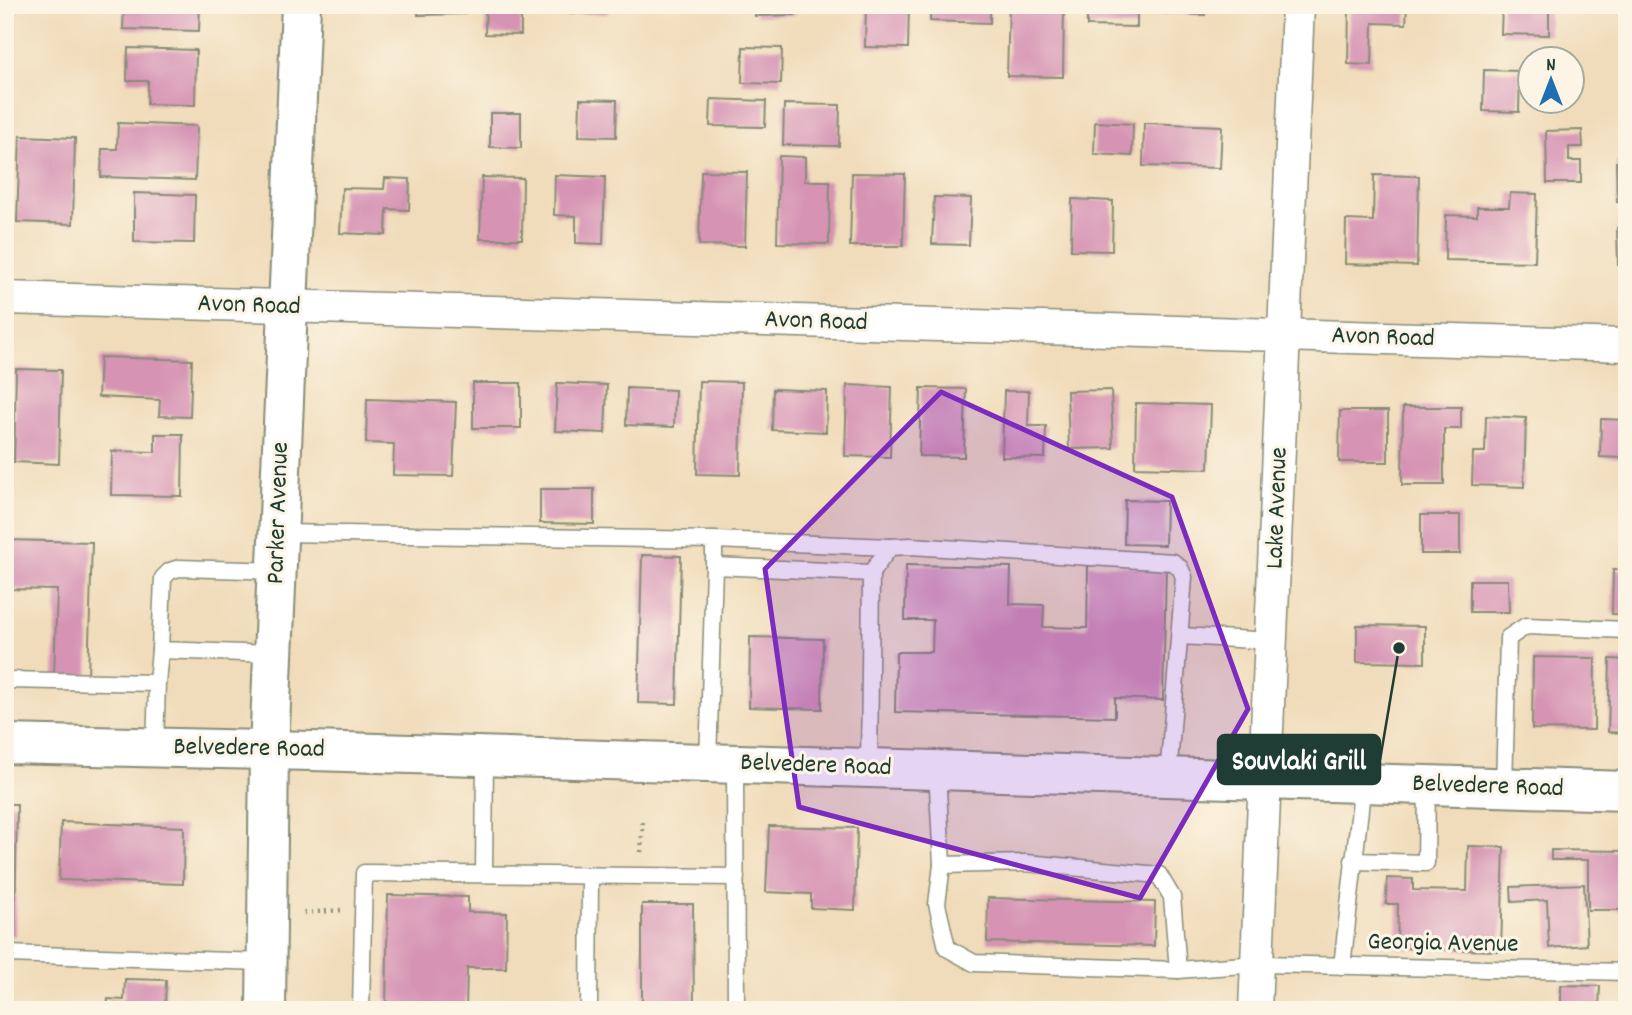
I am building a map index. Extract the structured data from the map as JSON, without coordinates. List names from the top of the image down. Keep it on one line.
{"streets":{"main road":["Parker Avenue","Belvedere Road"],"street":["Avon Road","Lake Avenue"],"lane":["Georgia Avenue"]},"crossings":[["Avon Road","Lake Avenue"],["Avon Road","Parker Avenue"],["Lake Avenue","Belvedere Road"],["Lake Avenue","Georgia Avenue"],["Parker Avenue","Belvedere Road"],["Belvedere Road","Georgia Avenue"]],"places":["Souvlaki Grill"],"north":"top"}
